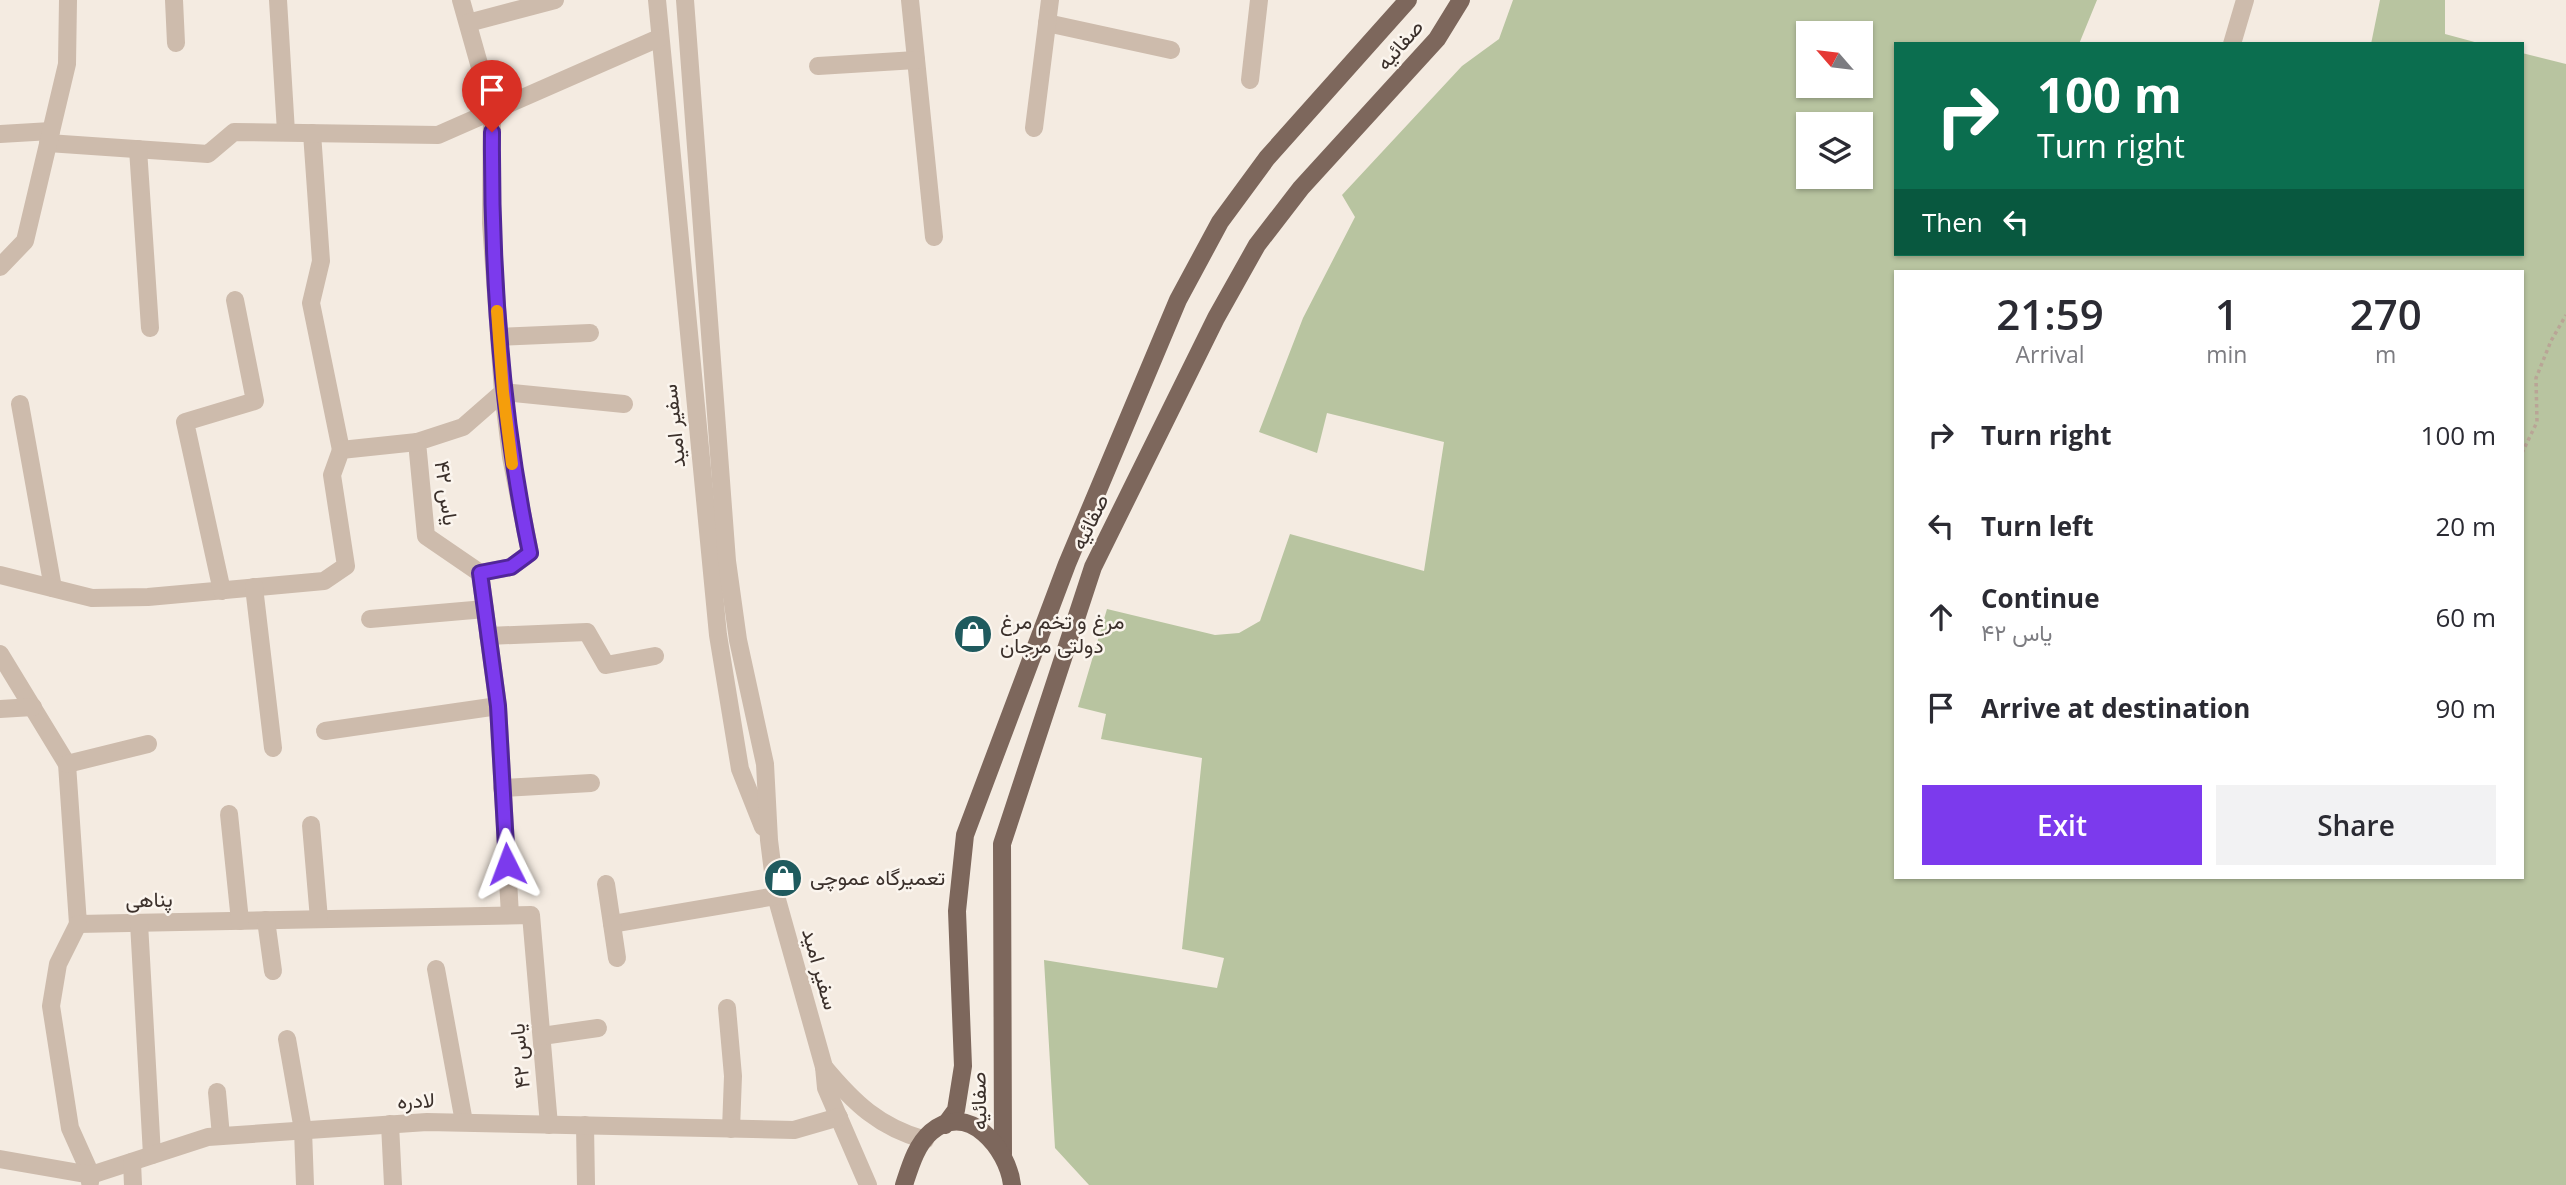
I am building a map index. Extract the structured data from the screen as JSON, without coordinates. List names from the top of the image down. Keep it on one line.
{"streets":{"main road":["صفائیه"],"street":["سفیر امید","یاس ۴۲","پناهی","لادره"]},"crossings":[["سفیر امید","لادره"],["یاس ۴۲","پناهی"],["یاس ۴۲","لادره"]],"places":{"shop":["مرغ و تخم مرغ دولتی مرجان","تعمیرگاه عموچی"]},"north":"top left","page":{"turn":["100 m","Turn right"],"then":"Then","eta":["21:59","Arrival","1","min","270","m"],"list":[{"name":"Turn right","value":"100 m"},{"name":"Turn left","value":"20 m"},{"name":"Continue","note":"یاس ۴۲","value":"60 m"},{"name":"Arrive at destination","value":"90 m"}],"buttons":["Exit","Share"]}}
